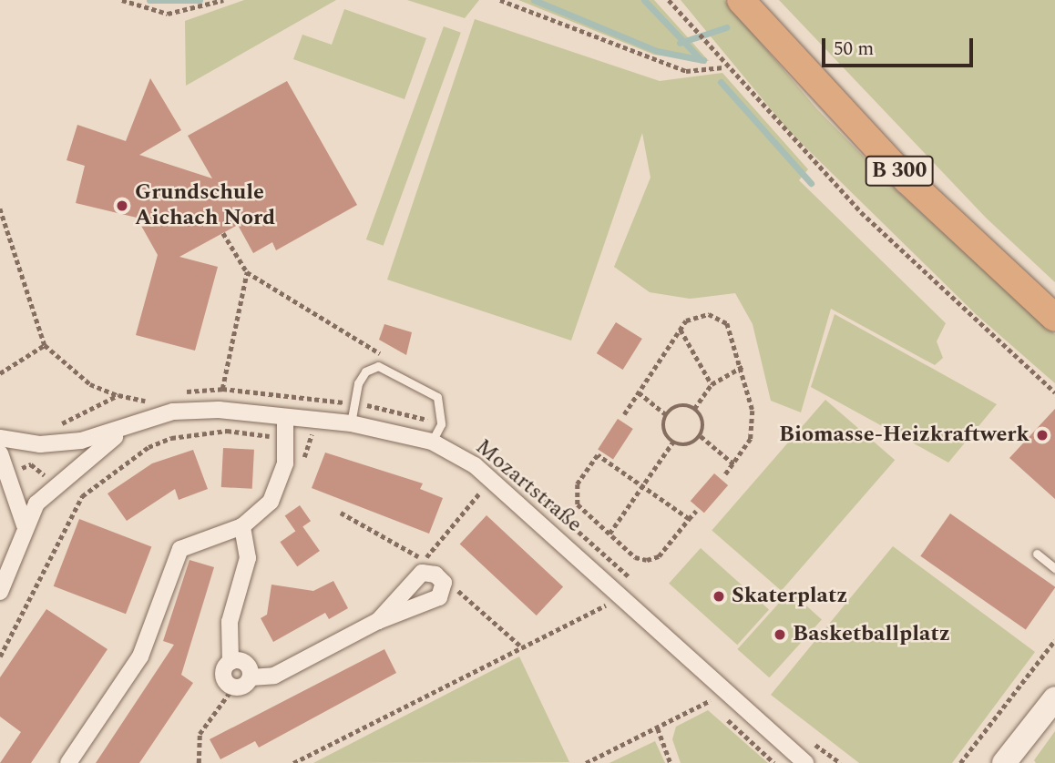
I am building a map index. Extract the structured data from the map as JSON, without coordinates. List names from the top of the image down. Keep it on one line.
{"streets":{"highway":["B 300"],"street":["Mozartstraße"]},"places":["Grundschule Aichach Nord","Biomasse-Heizkraftwerk","Skaterplatz","Basketballplatz"],"scale_bar":"50 m"}
